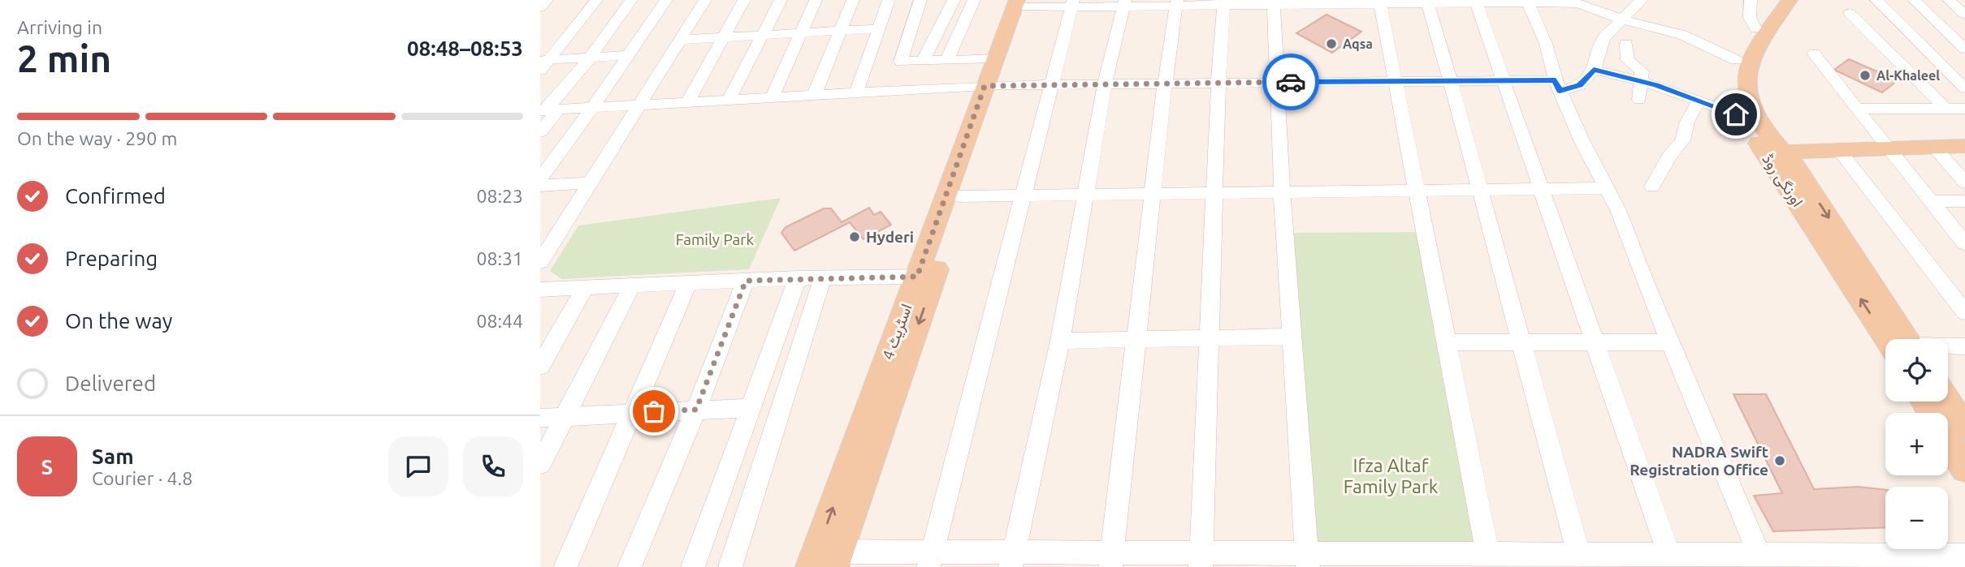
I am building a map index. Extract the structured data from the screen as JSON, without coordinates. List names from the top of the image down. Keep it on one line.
{"streets":{"main road":["اورنگی روڈ","اسٹریٹ 4"]},"parks":["Family Park","Ifza Altaf Family Park"],"places":["Aqsa","Al-Khaleel","Hyderi","NADRA Swift Registration Office"],"page":{"heading":["2 min","Arriving in","08:48–08:53"],"panel":["Sam","Courier · 4.8"],"bar":"On the way · 290 m","list":[["Confirmed","08:23"],["Preparing","08:31"],["On the way","08:44"],"Delivered"],"map_buttons":["+","−"],"round":"S"}}
